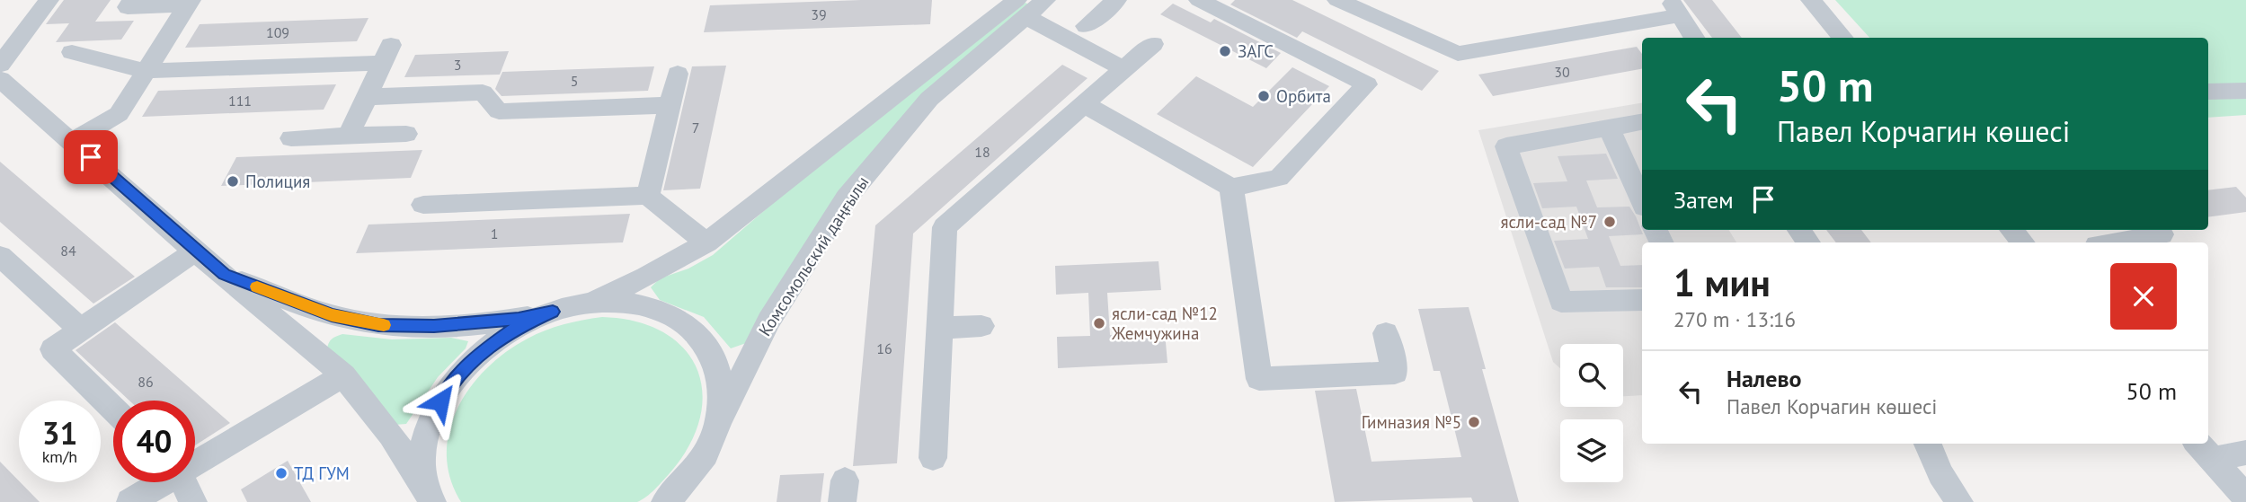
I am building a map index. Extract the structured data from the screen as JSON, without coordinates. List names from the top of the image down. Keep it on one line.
{"streets":{"street":["Комсомольский даңғылы"]},"places":["ЗАГС","Орбита","Полиция","ясли-сад №7","ясли-сад №12 Жемчужина","Гимназия №5","ТД ГУМ"],"house_numbers":["39","109","3","30","5","111","7","18","1","84","16","86"],"page":{"turn":["50 m","Павел Корчагин көшесі"],"then":"Затем","heading":["1 мин","270 m · 13:16"],"list":[{"name":"Налево","note":"Павел Корчагин көшесі","value":"50 m"}],"speed":"31 km/h","limit":"40"}}
